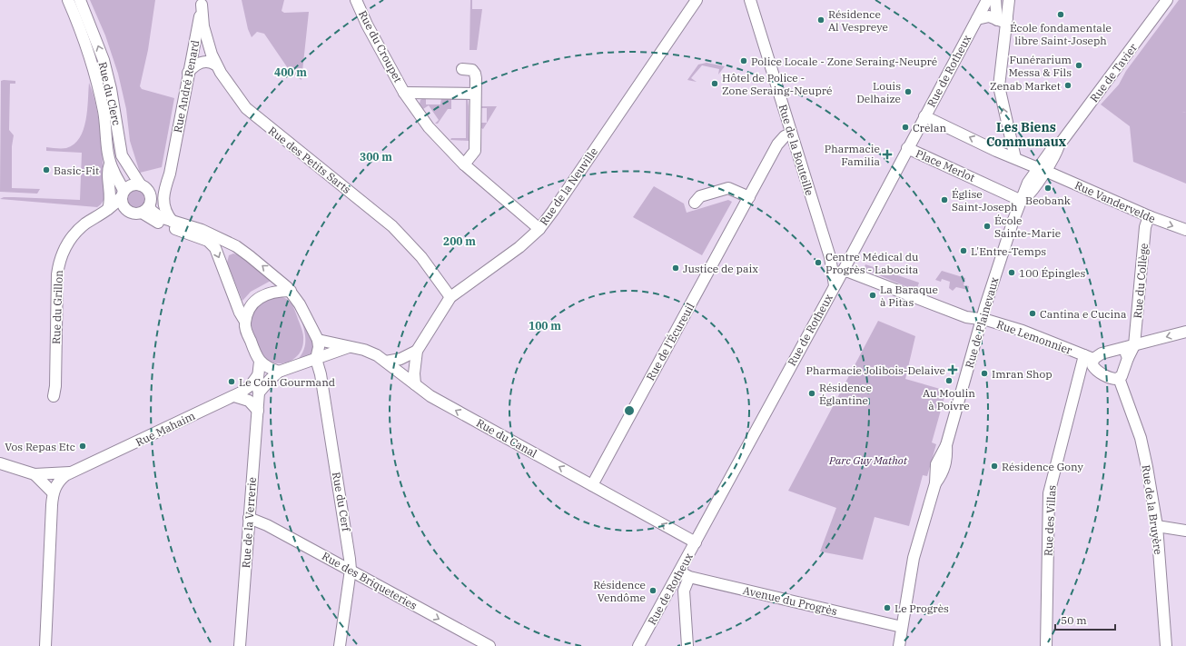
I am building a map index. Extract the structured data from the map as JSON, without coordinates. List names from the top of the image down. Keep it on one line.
{"streets":{"street":["Rue du Croupet","Rue de Rotheux","Rue de Tavier","Rue André Renard","Rue du Clerc","Rue de la Bouteille","Rue des Petits Sarts","Place Merlot","Rue de la Neuville","Rue Vandervelde","Rue du Collège","Rue du Grillon","Rue de Plainevaux","Rue Lemonnier","Rue de l'Écureuil","Rue Mahaim","Rue du Canal","Rue du Cerf","Rue de la Bruyère","Rue des Villas","Rue de la Verrerie","Rue des Briqueteries","Avenue du Progrès"]},"crossings":[["Rue du Croupet","Rue de la Neuville"],["Rue de Rotheux","Rue de la Bouteille"],["Rue de Rotheux","Place Merlot"],["Rue de Rotheux","Rue Lemonnier"],["Rue de Rotheux","Rue du Canal"],["Rue de Rotheux","Avenue du Progrès"],["Rue de Tavier","Rue Vandervelde"],["Rue de Tavier","Rue de Plainevaux"],["Rue André Renard","Rue du Clerc"],["Rue André Renard","Rue des Petits Sarts"],["Rue André Renard","Rue du Grillon"],["Rue du Clerc","Rue du Grillon"],["Rue de la Bouteille","Rue de l'Écureuil"],["Rue des Petits Sarts","Rue de la Neuville"],["Place Merlot","Rue de Plainevaux"],["Rue de la Neuville","Rue du Canal"],["Rue Vandervelde","Rue du Collège"],["Rue Vandervelde","Rue de Plainevaux"],["Rue de Plainevaux","Rue Lemonnier"],["Rue de Plainevaux","Avenue du Progrès"],["Rue Lemonnier","Rue des Villas"],["Rue de l'Écureuil","Rue du Canal"],["Rue Mahaim","Rue de la Verrerie"],["Rue du Canal","Rue du Cerf"],["Rue du Canal","Rue de la Verrerie"],["Rue du Cerf","Rue de la Verrerie"],["Rue du Cerf","Rue des Briqueteries"],["Rue de la Verrerie","Rue des Briqueteries"]],"one_way":["Rue du Canal","Rue des Briqueteries"],"districts":["Les Biens Communaux"],"parks":["Parc Guy Mathot"],"places":{"other":["École fondamentale libre Saint-Joseph","Résidence Al Vespreye","Police Locale - Zone Seraing-Neupré","Funérarium Messa & Fils","Hôtel de Police - Zone Seraing-Neupré","Zenab Market","Louis Delhaize","Crelan","Basic-Fit","Beobank","Église Saint-Joseph","École Sainte-Marie","L'Entre-Temps","Centre Médical du Progrès - Labocita","Justice de paix","100 Épingles","La Baraque à Pitas","Cantina e Cucina","Imran Shop","Au Moulin à Poivre","Le Coin Gourmand","Résidence Églantine","Vos Repas Etc","Résidence Gony","Résidence Vendôme","Le Progrès"],"health":["Pharmacie Familia","Pharmacie Jolibois-Delaive"]},"scale_bar":"50 m","rings":["400 m","300 m","200 m","100 m"]}
